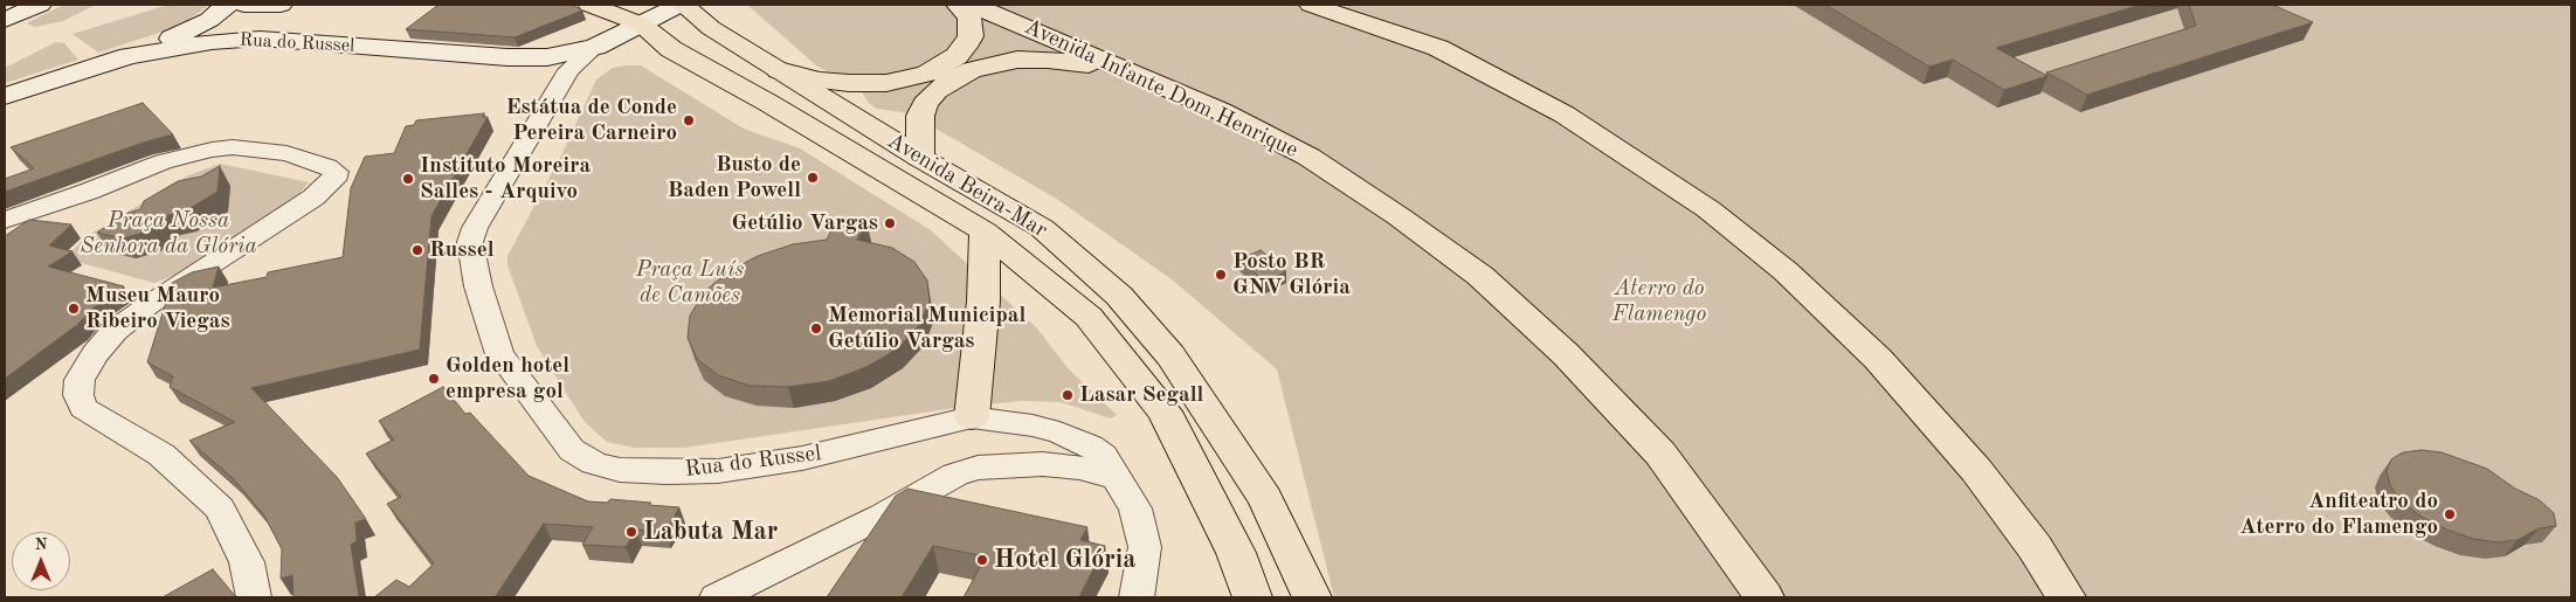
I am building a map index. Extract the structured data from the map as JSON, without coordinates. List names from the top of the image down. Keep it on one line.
{"streets":{"main road":["Rua do Russel","Avenida Infante Dom Henrique","Avenida Beira-Mar"]},"crossings":[["Rua do Russel","Avenida Beira-Mar"]],"parks":["Praça Nossa Senhora da Glória","Praça Luís de Camões","Aterro do Flamengo"],"places":["Estátua de Conde Pereira Carneiro","Busto de Baden Powell","Instituto Moreira Salles - Arquivo","Getúlio Vargas","Russel","Posto BR GNV Glória","Museu Mauro Ribeiro Viegas","Memorial Municipal Getúlio Vargas","Golden hotel empresa gol","Lasar Segall","Anfiteatro do Aterro do Flamengo","Labuta Mar","Hotel Glória"],"north":"top"}
